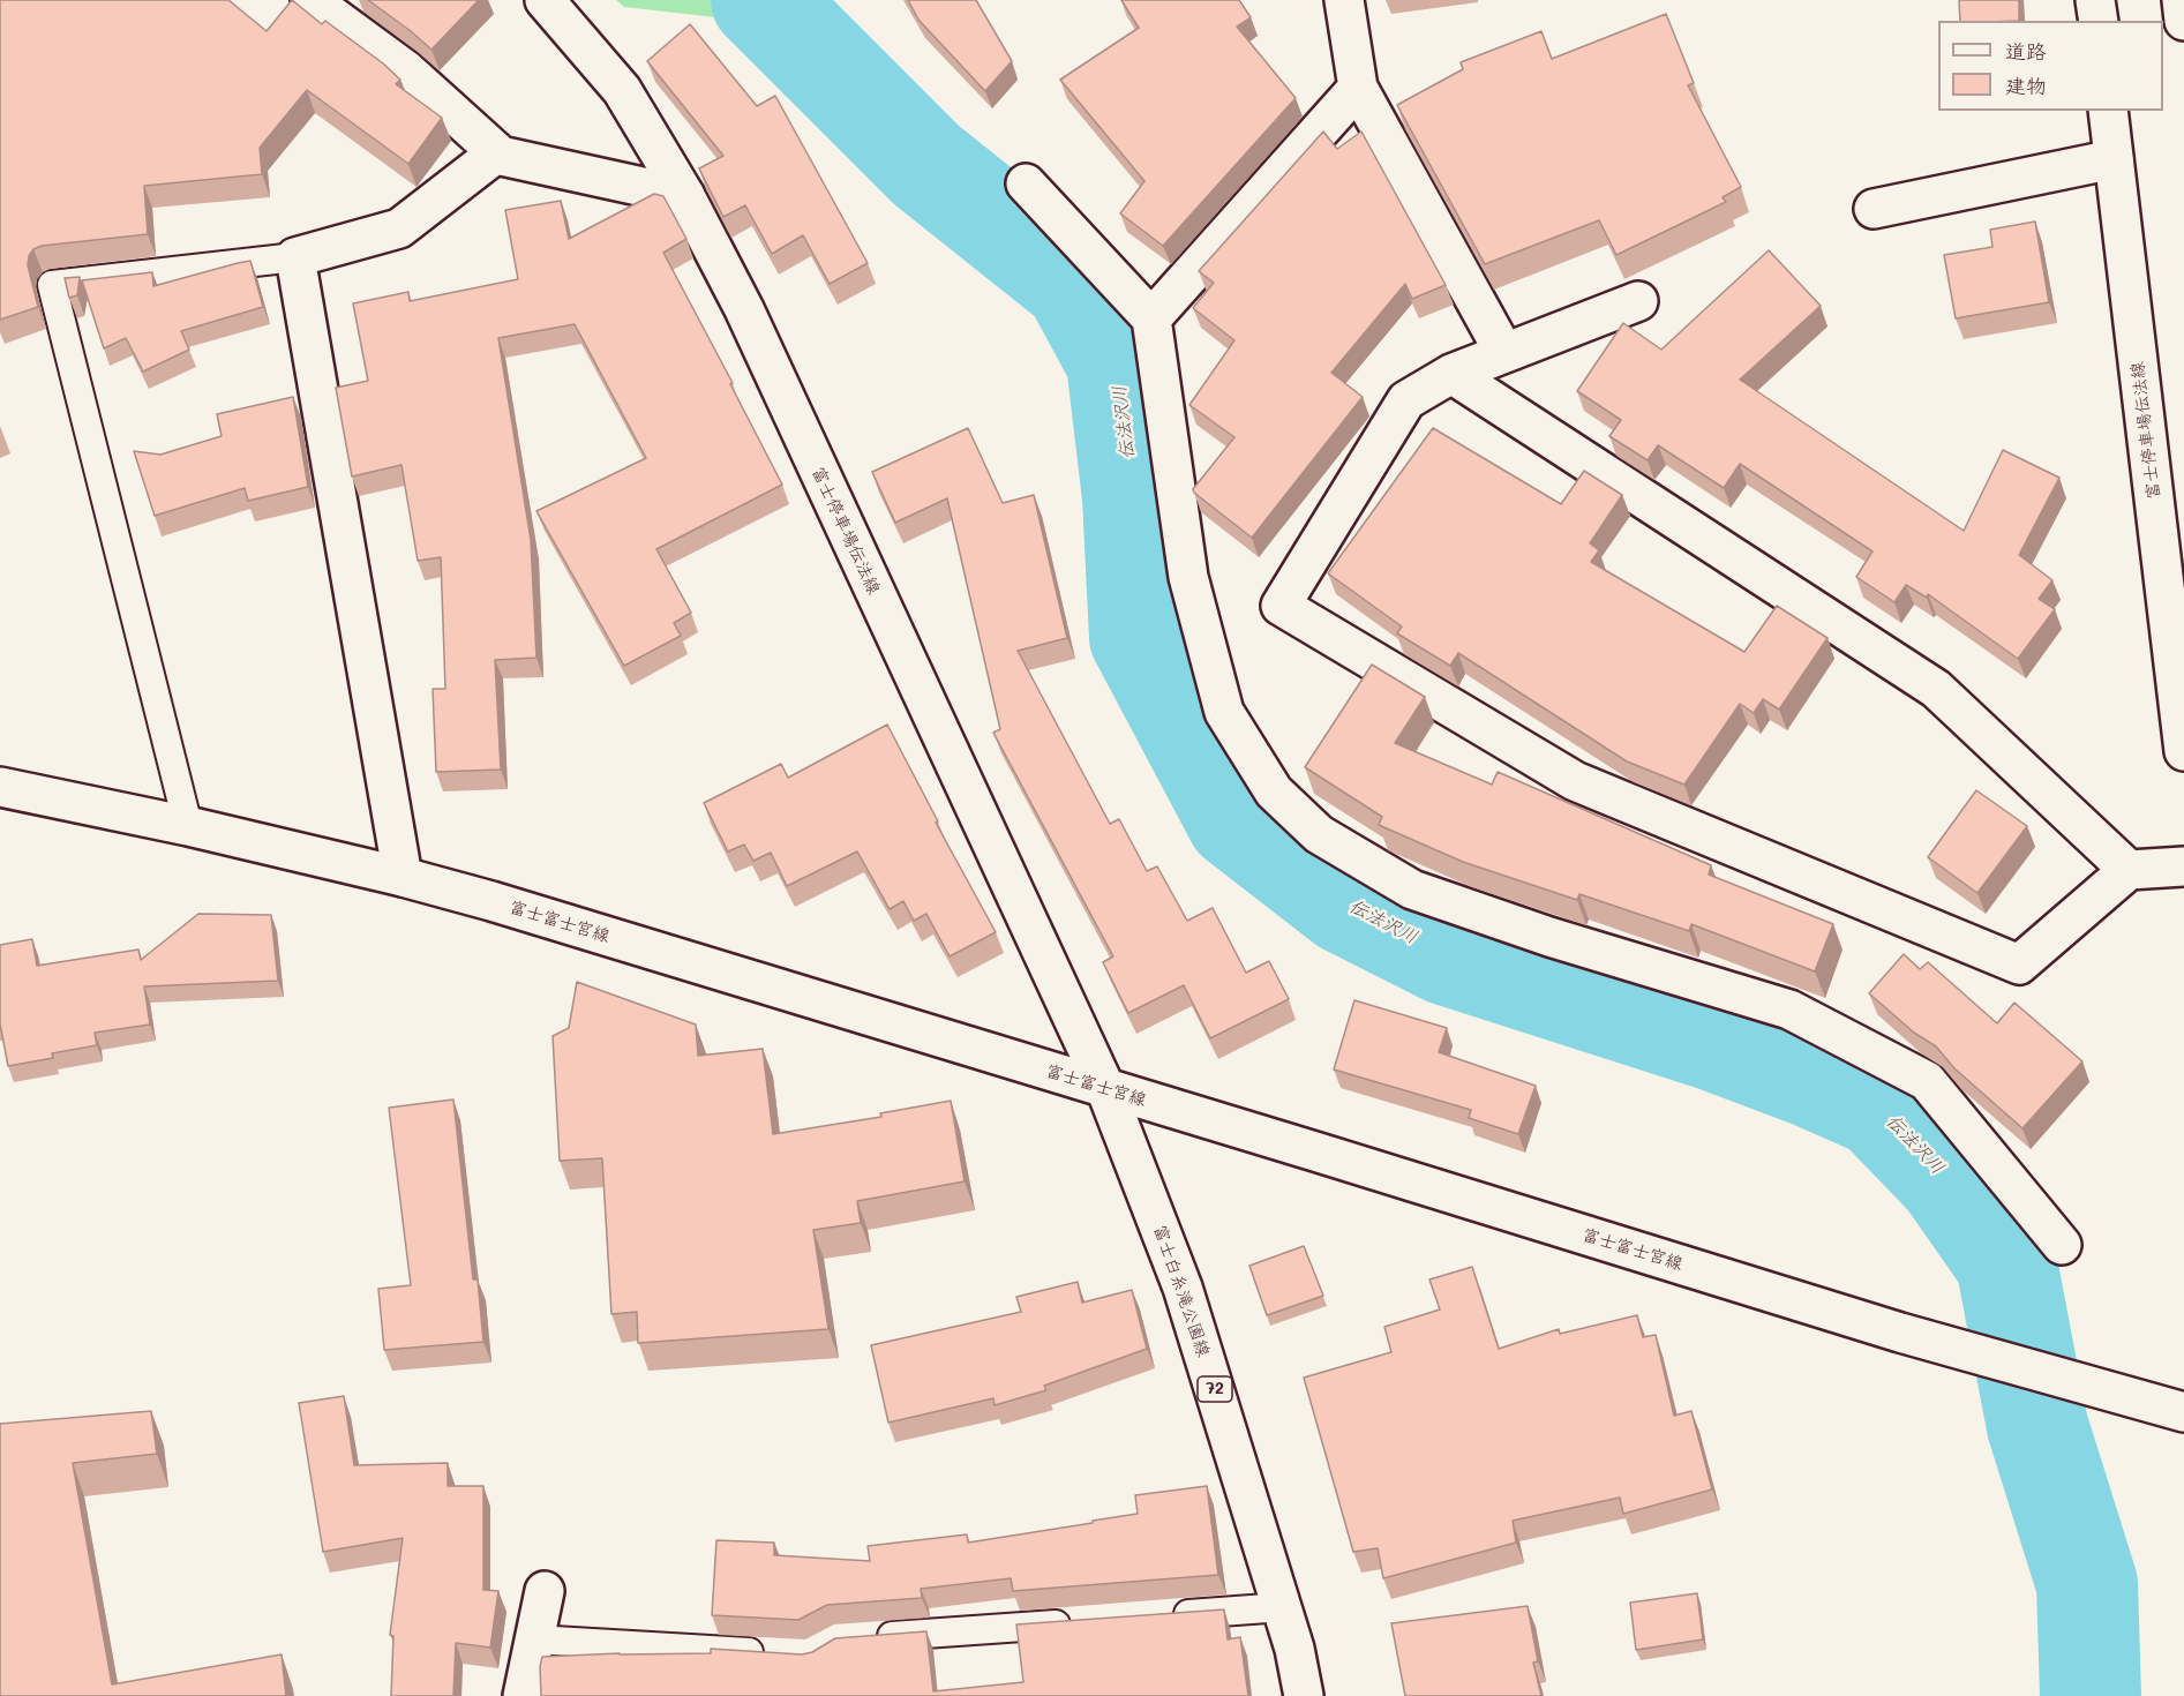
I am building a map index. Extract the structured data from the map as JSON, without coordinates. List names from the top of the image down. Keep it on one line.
{"streets":{"street":["富士停車場伝法線","富士富士宮線","富士白糸滝公園線","72"]},"crossings":[["富士停車場伝法線","富士富士宮線"],["富士停車場伝法線","富士白糸滝公園線"],["富士富士宮線","富士白糸滝公園線"]],"water":["伝法沢川"],"legend":["道路","建物"]}
